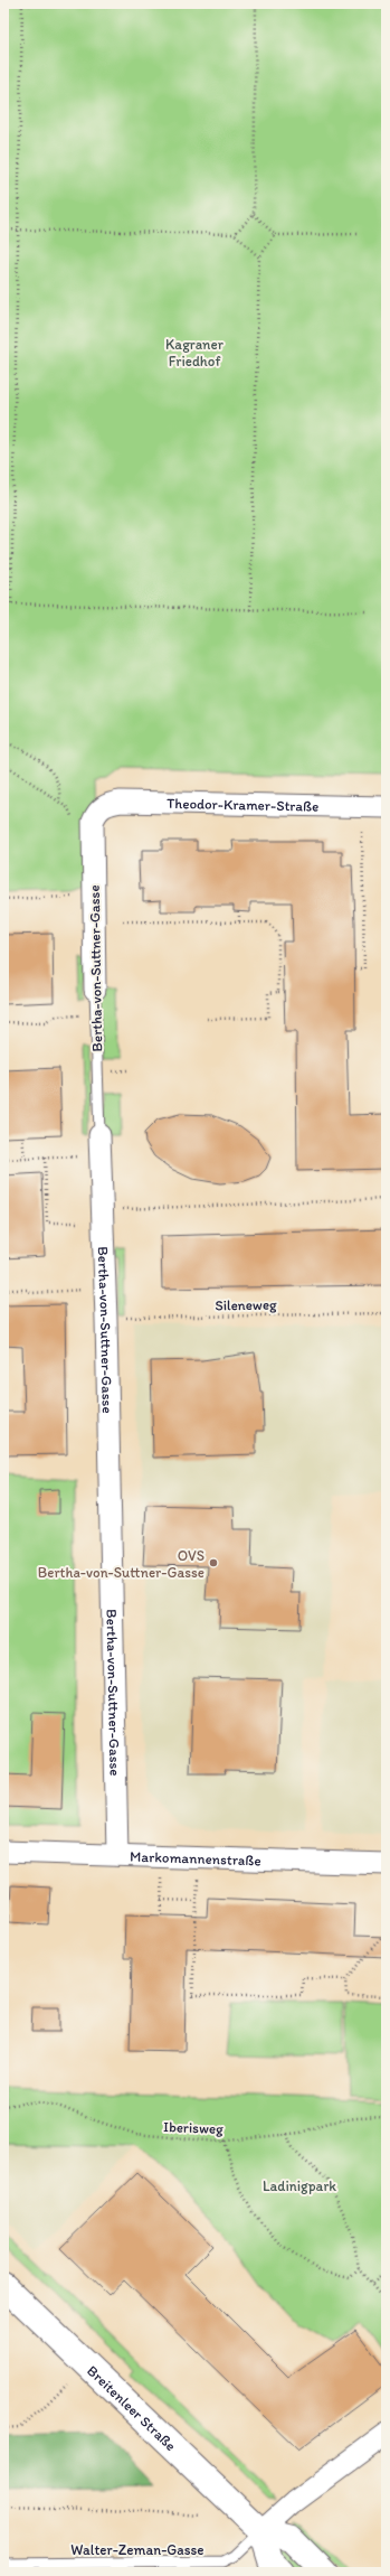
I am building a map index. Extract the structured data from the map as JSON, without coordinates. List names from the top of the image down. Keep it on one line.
{"streets":{"main road":["Breitenleer Straße"],"street":["Theodor-Kramer-Straße","Bertha-von-Suttner-Gasse","Markomannenstraße"],"lane":["Walter-Zeman-Gasse"],"path":["Sileneweg","Iberisweg"]},"crossings":[["Theodor-Kramer-Straße","Bertha-von-Suttner-Gasse"],["Bertha-von-Suttner-Gasse","Sileneweg"],["Bertha-von-Suttner-Gasse","Markomannenstraße"],["Breitenleer Straße","Walter-Zeman-Gasse"]],"parks":["Kagraner Friedhof","Ladinigpark"],"places":["OVS Bertha-von-Suttner-Gasse"]}
